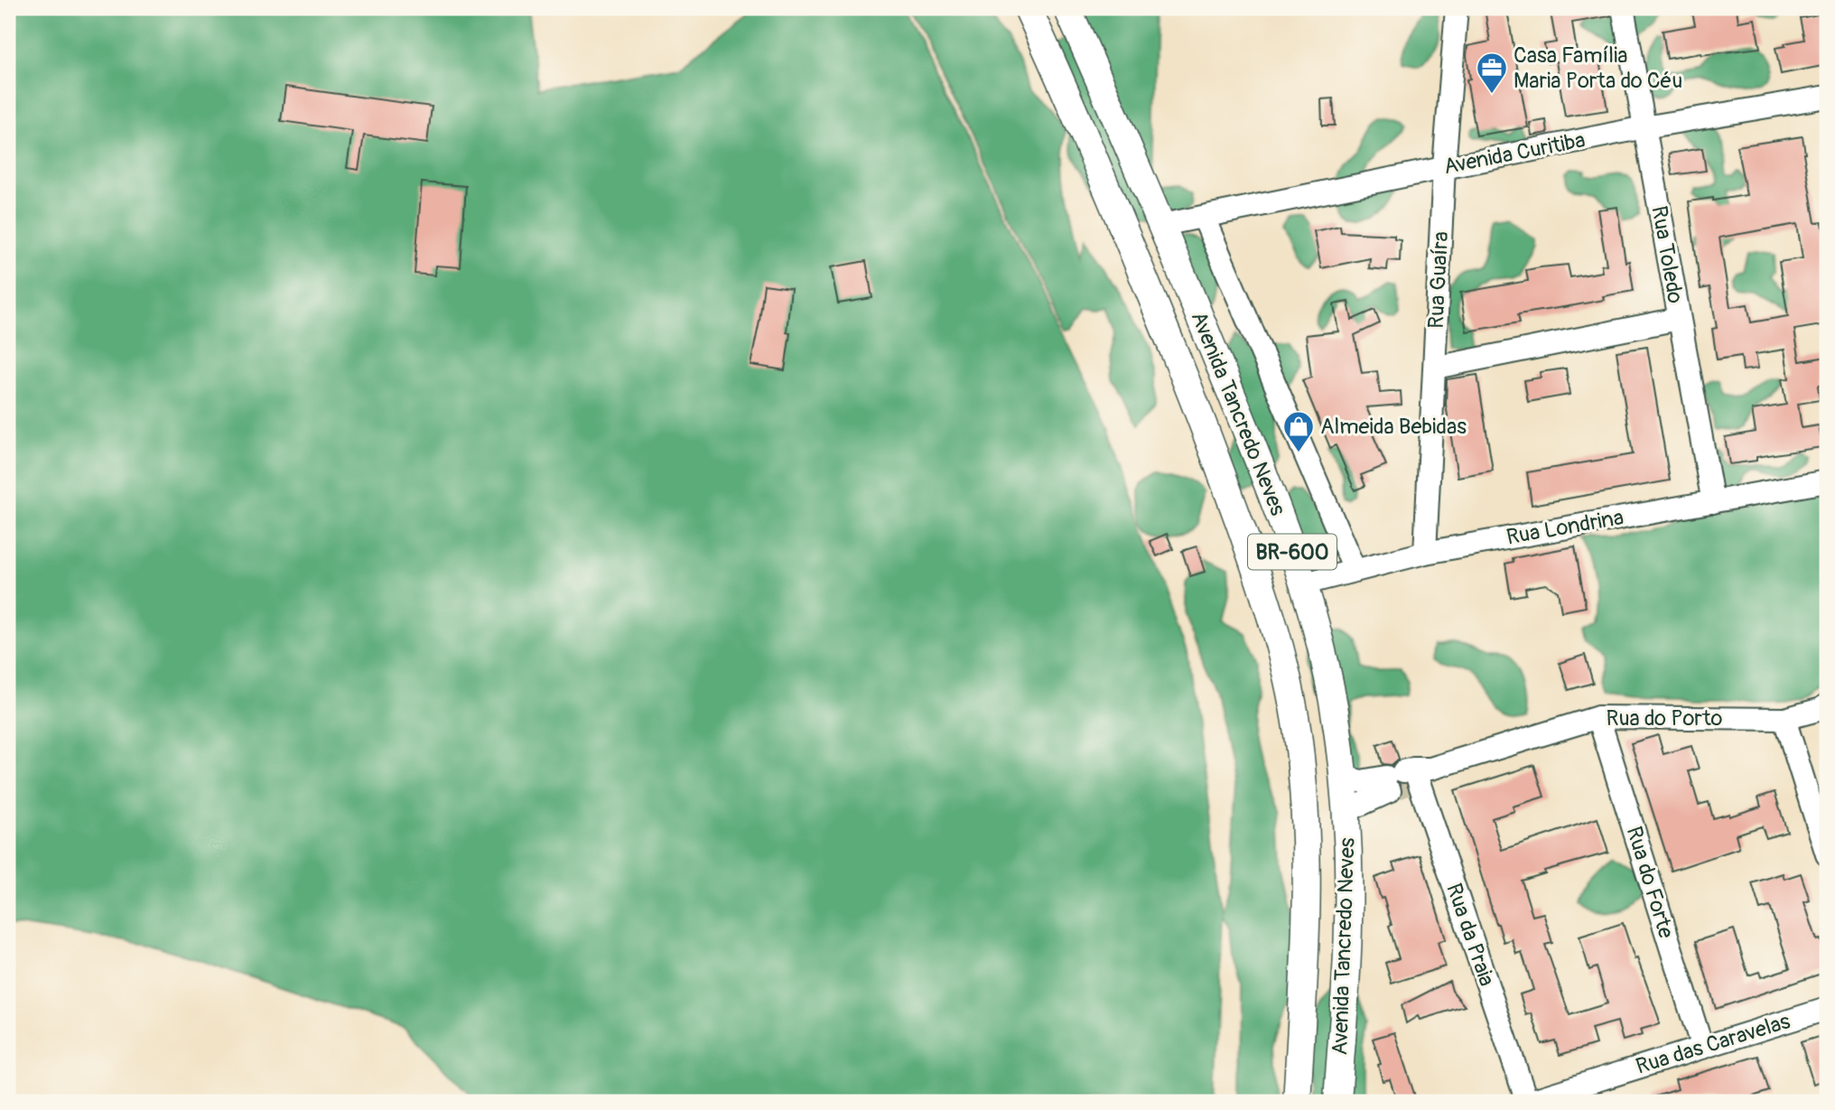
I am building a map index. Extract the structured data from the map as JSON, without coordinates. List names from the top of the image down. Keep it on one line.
{"streets":{"main road":["Avenida Tancredo Neves","BR-600"],"street":["Avenida Curitiba","Rua Toledo","Rua Guaíra","Rua Londrina","Rua do Porto","Rua do Forte","Rua da Praia","Rua das Caravelas"]},"crossings":[["Avenida Curitiba","Rua Toledo"],["Avenida Curitiba","Rua Guaíra"],["Avenida Curitiba","Avenida Tancredo Neves"],["Rua Toledo","Rua Londrina"],["Rua Guaíra","Rua Londrina"],["Avenida Tancredo Neves","Rua Londrina"],["Avenida Tancredo Neves","Rua do Porto"],["Rua do Porto","Rua do Forte"],["Rua do Porto","Rua da Praia"],["Rua do Forte","Rua das Caravelas"],["Rua da Praia","Rua das Caravelas"]],"places":{"office":["Casa Família Maria Porta do Céu"],"shop":["Almeida Bebidas"]}}
